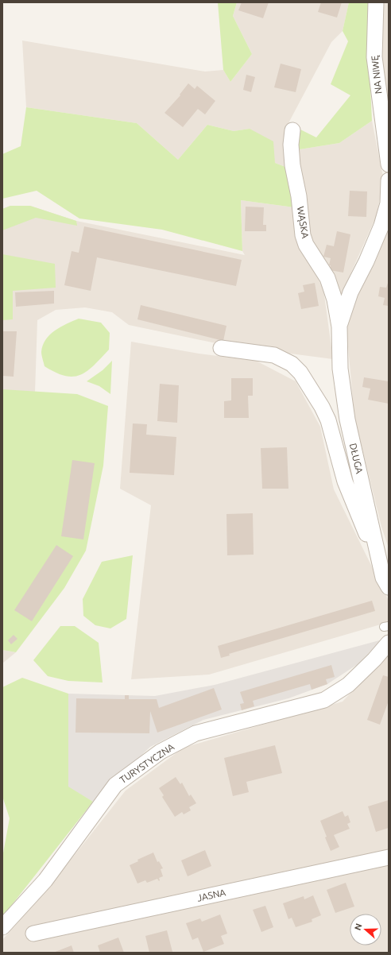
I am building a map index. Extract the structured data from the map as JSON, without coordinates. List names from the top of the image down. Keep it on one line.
{"streets":{"street":["NA NIWĘ","WĄSKA","DŁUGA","TURYSTYCZNA","JASNA"]},"crossings":[["WĄSKA","DŁUGA"]],"north":"left"}
